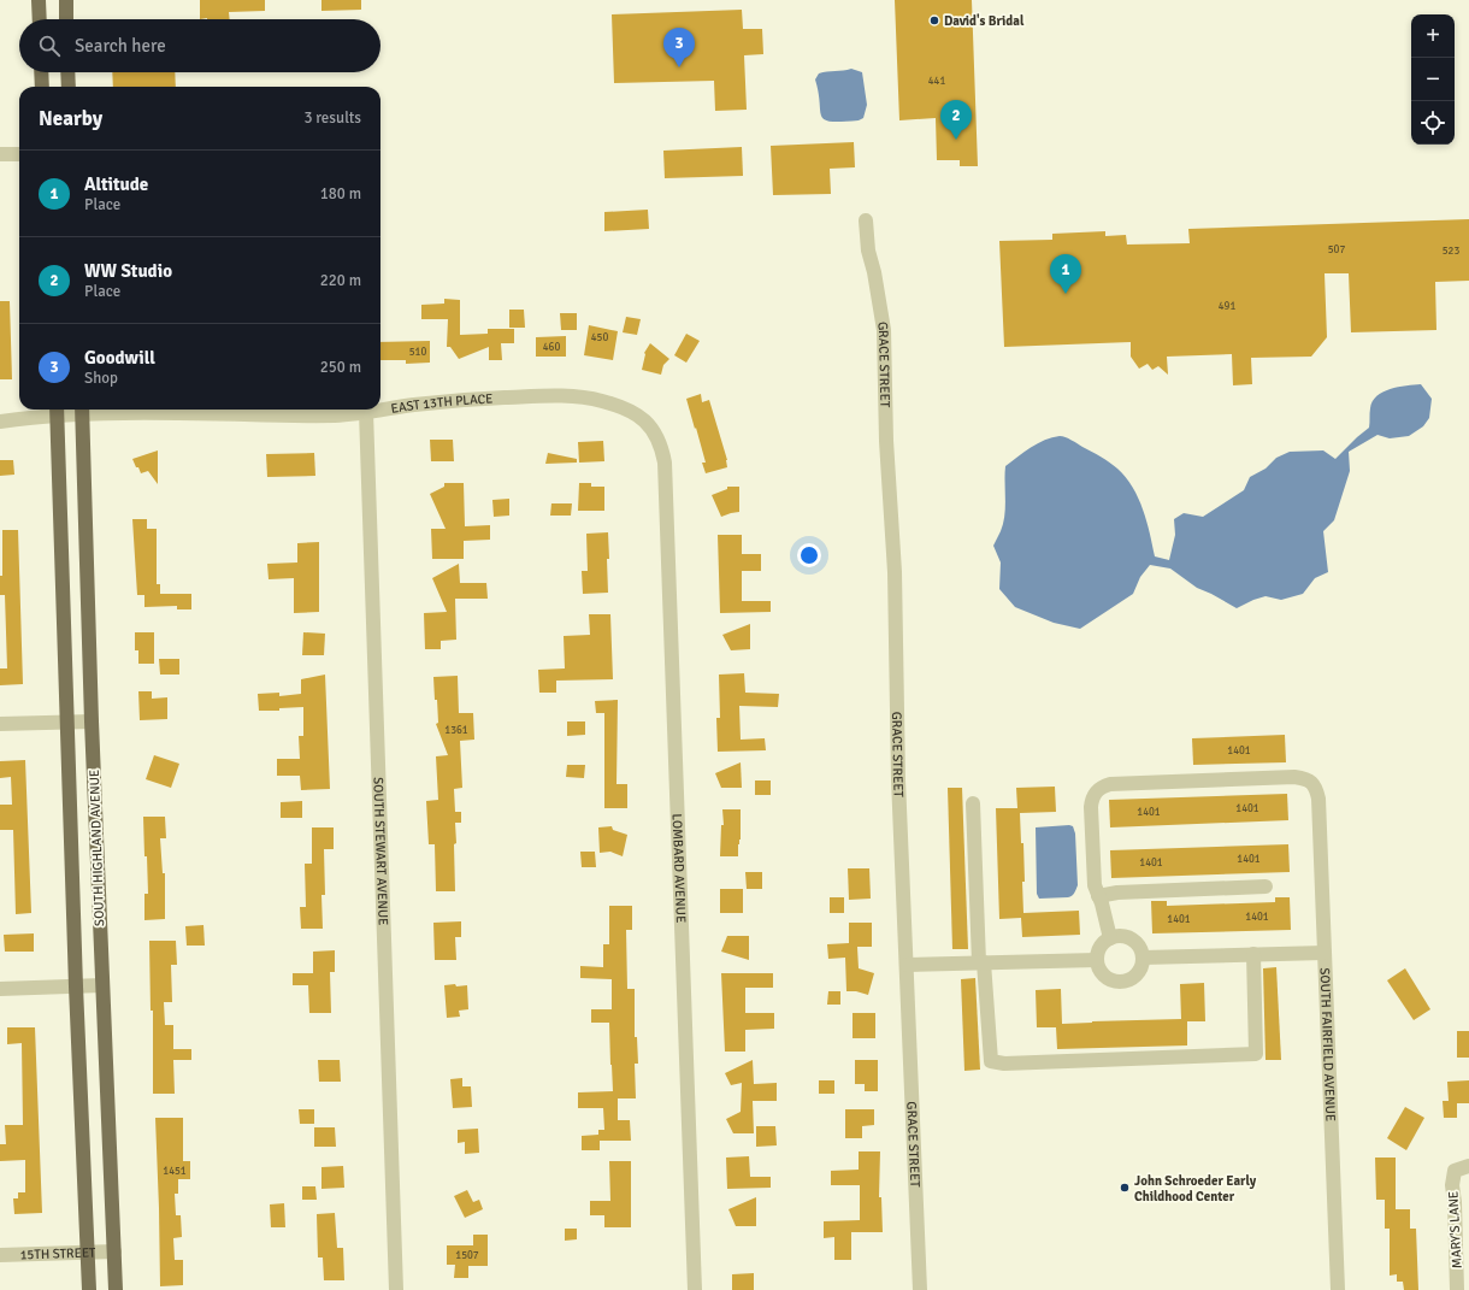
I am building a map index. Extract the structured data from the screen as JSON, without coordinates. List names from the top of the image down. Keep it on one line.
{"streets":{"main road":["SOUTH HIGHLAND AVENUE"],"street":["GRACE STREET","EAST 13TH PLACE","SOUTH STEWART AVENUE","LOMBARD AVENUE","SOUTH FAIRFIELD AVENUE","MARY'S LANE","15TH STREET"]},"crossings":[["EAST 13TH PLACE","SOUTH HIGHLAND AVENUE"],["EAST 13TH PLACE","SOUTH STEWART AVENUE"],["EAST 13TH PLACE","LOMBARD AVENUE"],["SOUTH HIGHLAND AVENUE","15TH STREET"]],"places":["David's Bridal","John Schroeder Early Childhood Center"],"house_numbers":["441","507","523","491","450","460","510","1361","1401","1401","1401","1401","1401","1401","1401","1451","1507"],"page":{"map_buttons":["+","−"],"search":"Search here","pins":["3","2","1"],"heading":["Nearby","3 results"],"list":[{"mark":"1","name":"Altitude","note":"Place","value":"180 m"},{"mark":"2","name":"WW Studio","note":"Place","value":"220 m"},{"mark":"3","name":"Goodwill","note":"Shop","value":"250 m"}]}}
